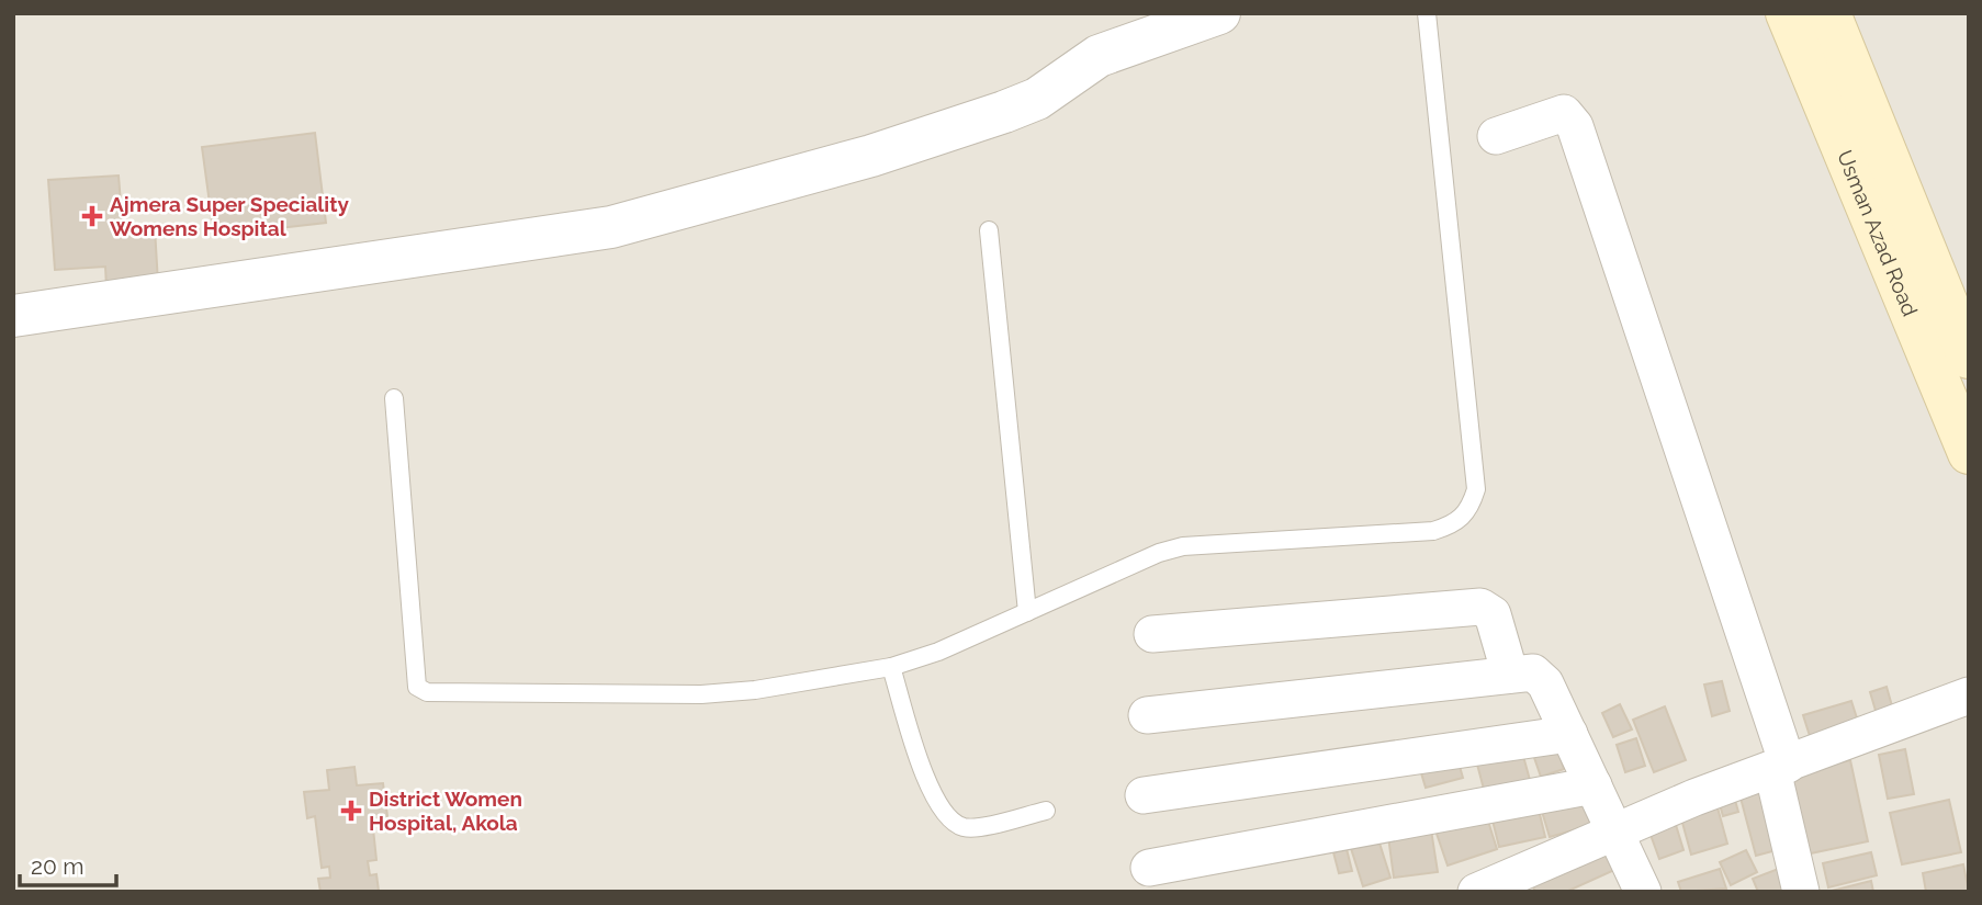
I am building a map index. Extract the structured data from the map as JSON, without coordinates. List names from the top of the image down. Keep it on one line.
{"streets":{"main road":["Usman Azad Road"]},"places":{"health":["Ajmera Super Speciality Womens Hospital","District Women Hospital, Akola"]},"scale_bar":"20 m"}
